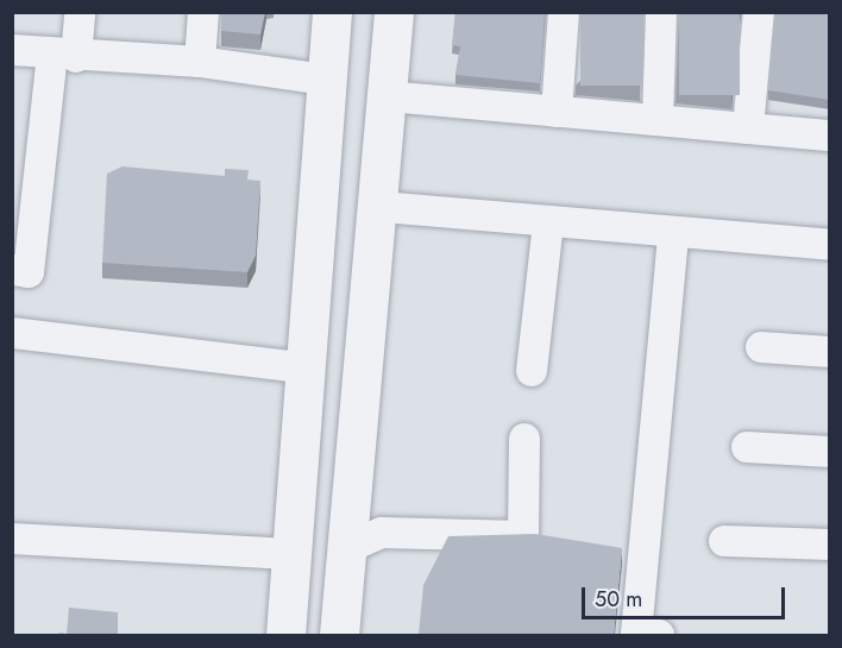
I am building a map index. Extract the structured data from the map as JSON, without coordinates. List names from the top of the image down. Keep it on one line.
{"scale_bar":"50 m"}
